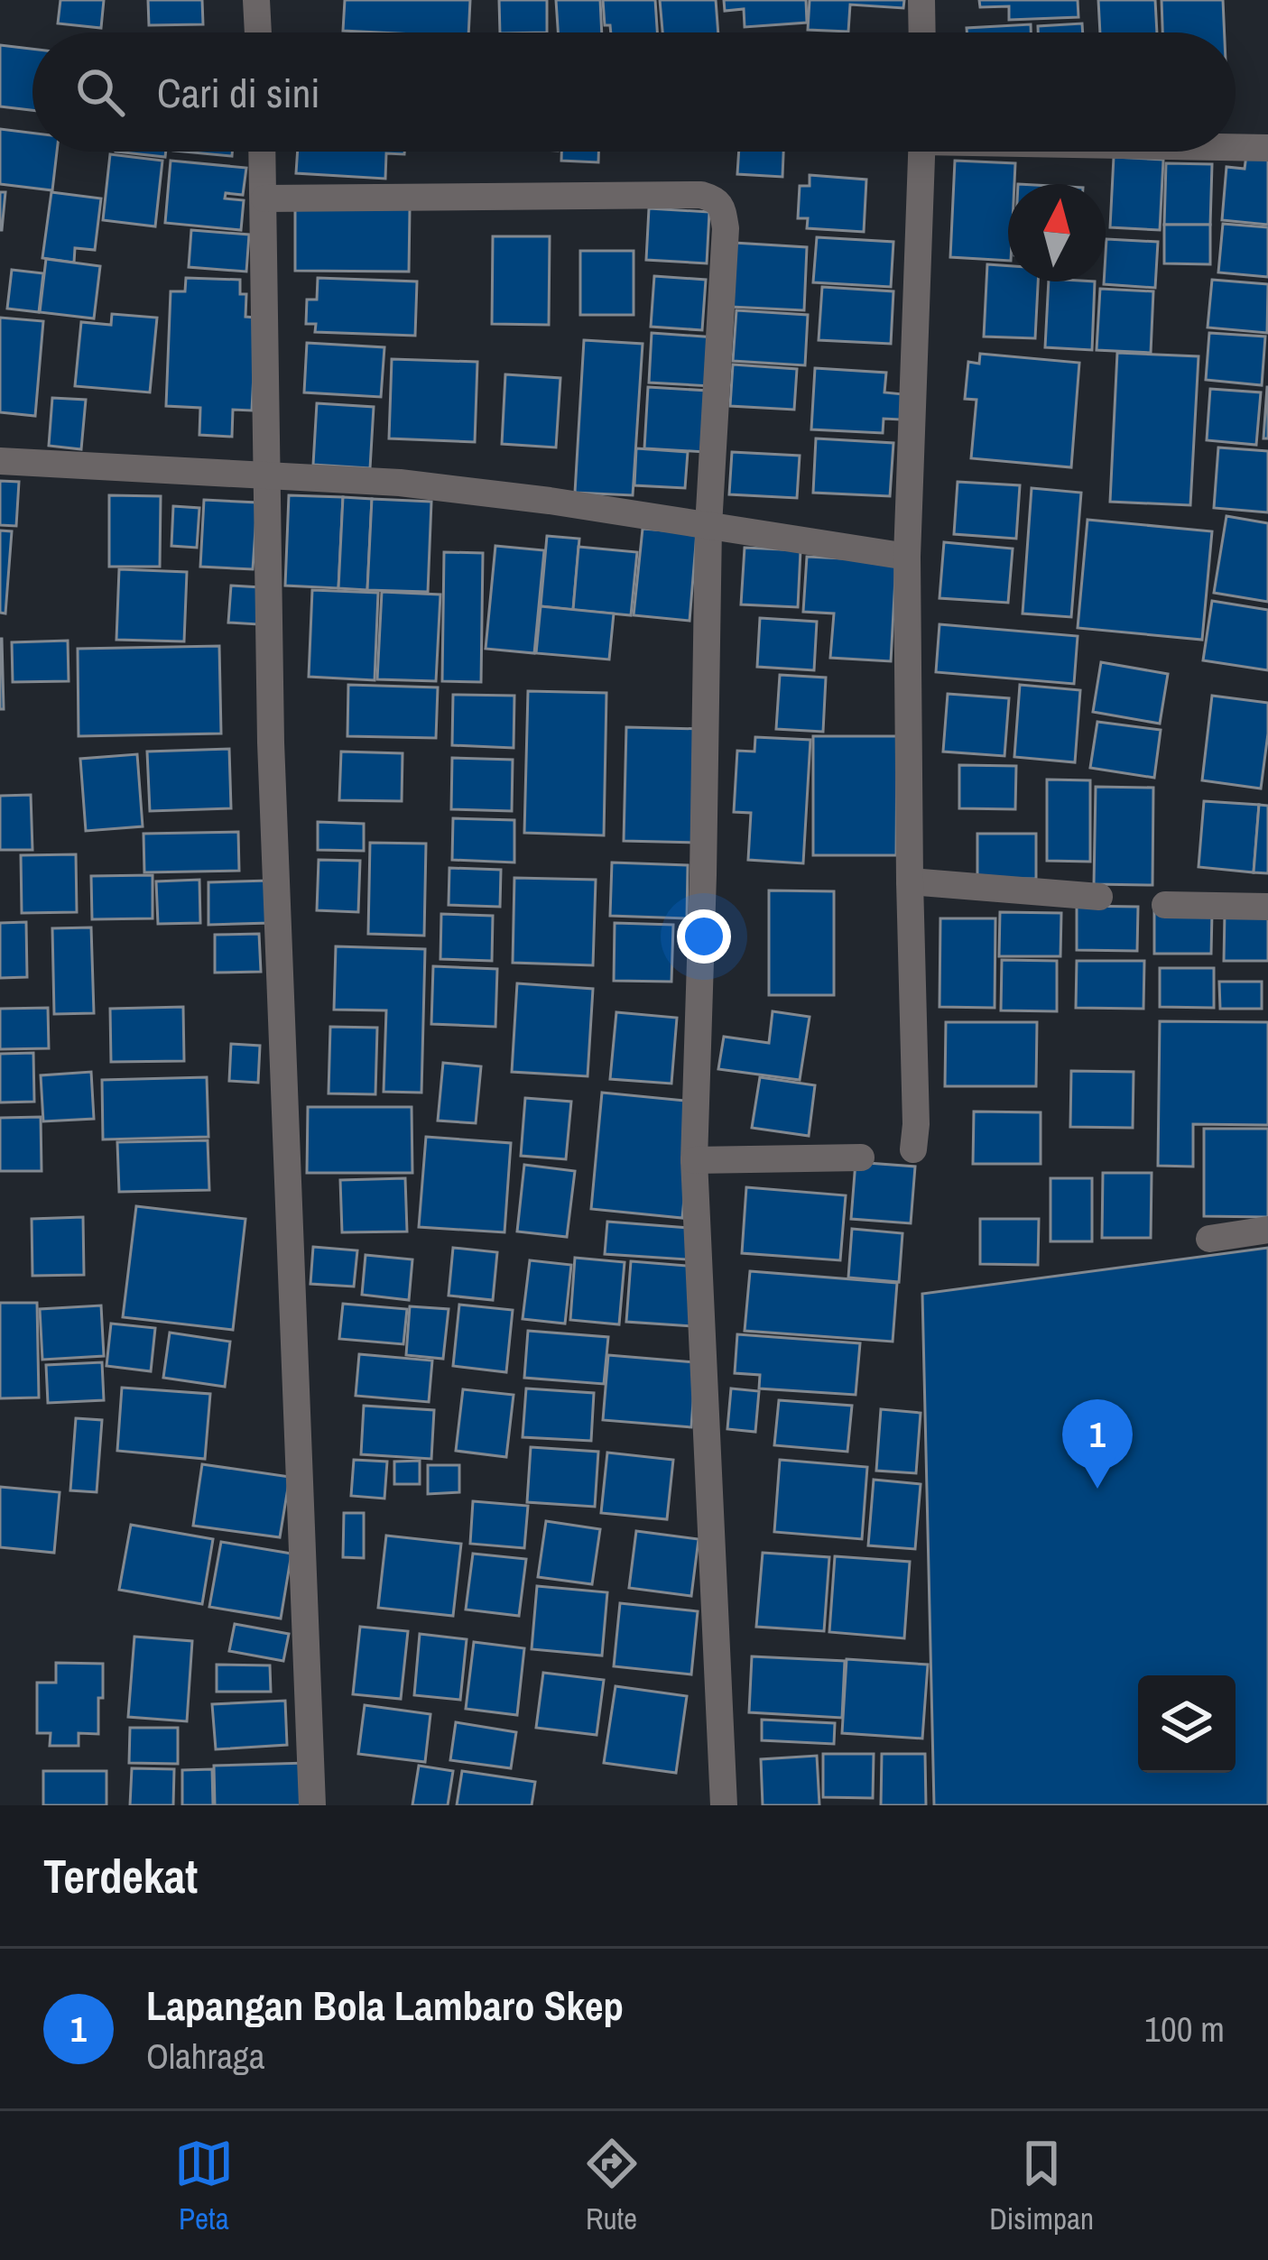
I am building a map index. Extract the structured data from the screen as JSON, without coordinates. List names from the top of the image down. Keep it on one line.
{"north":"top","page":{"search":"Cari di sini","pins":"1","heading":"Terdekat","list":[{"mark":"1","name":"Lapangan Bola Lambaro Skep","note":"Olahraga","value":"100 m"}],"nav":["Peta","Rute","Disimpan"]}}
